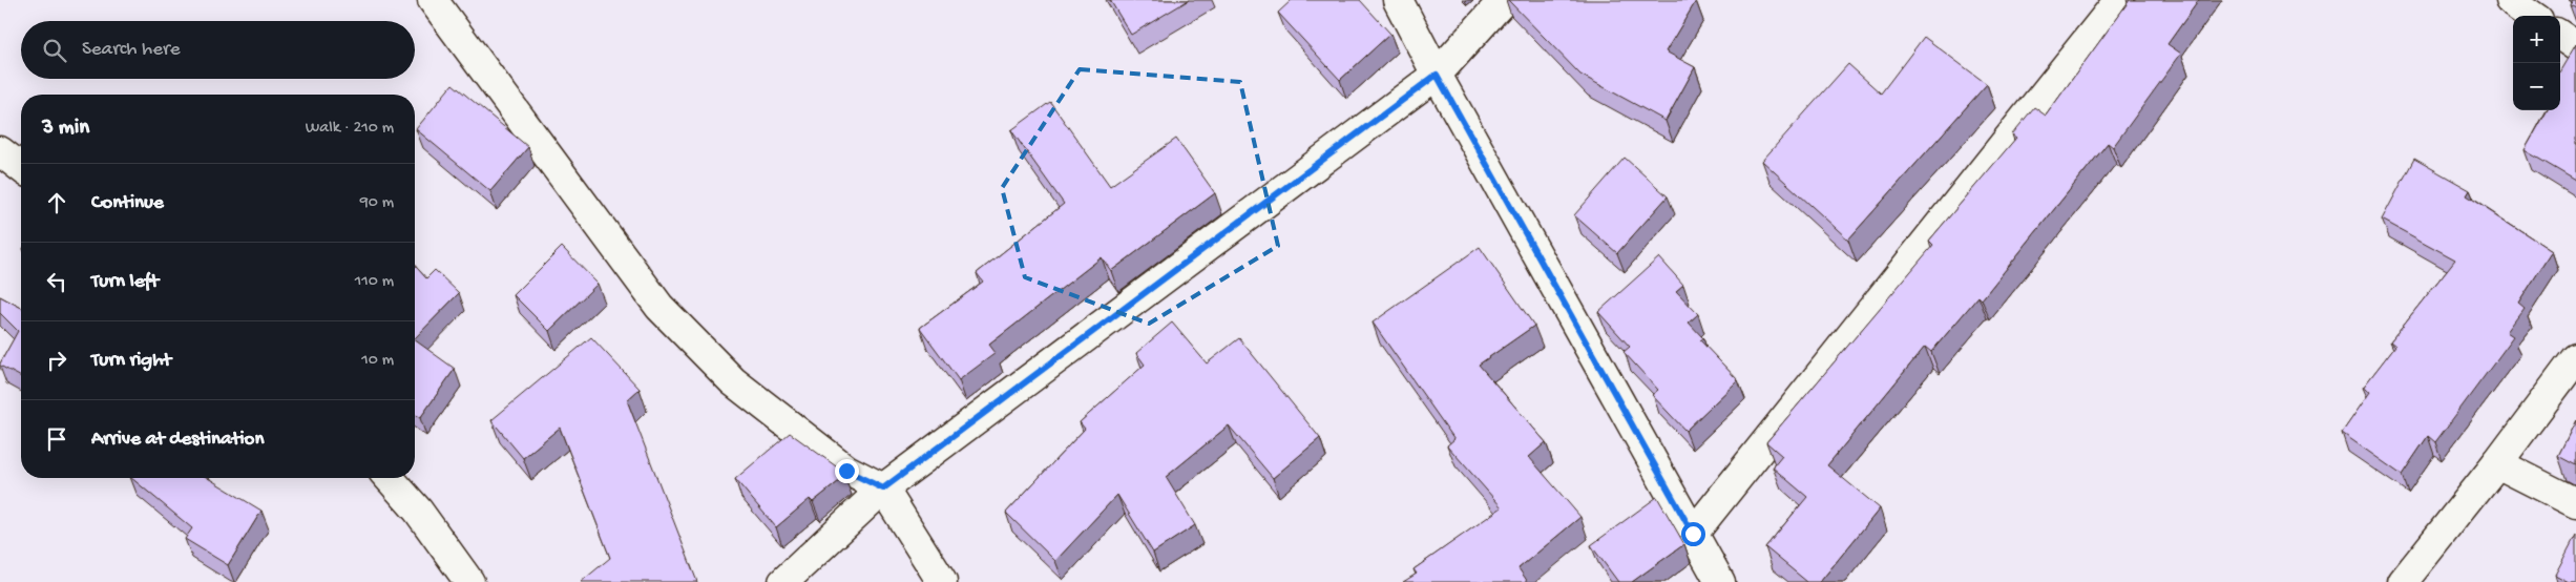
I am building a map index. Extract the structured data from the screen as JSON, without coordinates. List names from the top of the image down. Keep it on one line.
{"page":{"map_buttons":["+","−"],"search":"Search here","heading":["3 min","Walk · 210 m"],"list":[["Continue","90 m"],["Turn left","110 m"],["Turn right","10 m"],"Arrive at destination"]}}
